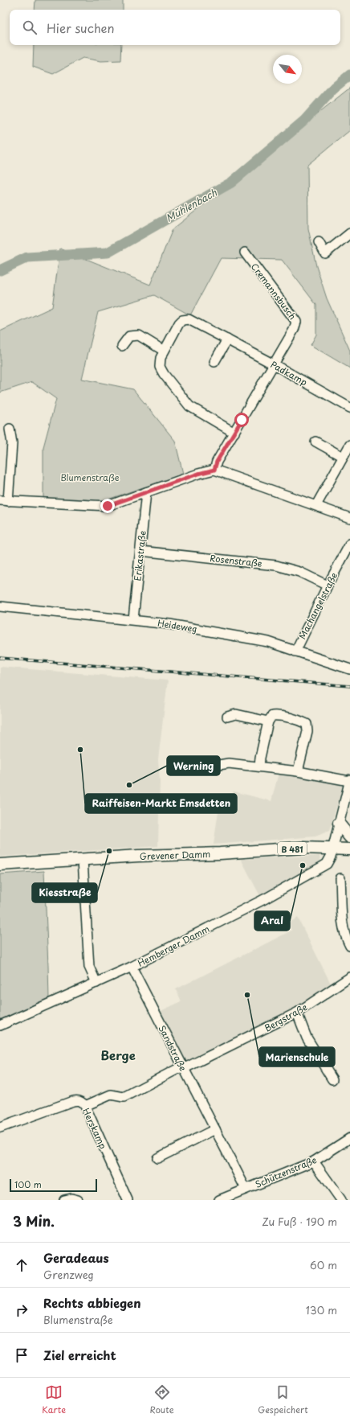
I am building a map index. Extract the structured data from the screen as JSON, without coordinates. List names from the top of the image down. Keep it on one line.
{"streets":{"main road":["B 481","Grevener Damm"],"street":["Cremannsbusch","Padkamp","Erikastraße","Rosenstraße","Machangelstraße","Heideweg","Hemberger Damm","Bergstraße","Sandstraße","Herskamp","Schützenstraße"]},"crossings":[["Cremannsbusch","Padkamp"],["Erikastraße","Rosenstraße"],["Erikastraße","Heideweg"],["Rosenstraße","Machangelstraße"],["Machangelstraße","Heideweg"],["Grevener Damm","Hemberger Damm"],["Hemberger Damm","Sandstraße"],["Bergstraße","Sandstraße"],["Bergstraße","Herskamp"],["Sandstraße","Schützenstraße"]],"districts":["Berge"],"water":["Mühlenbach"],"parks":["Blumenstraße"],"places":["Raiffeisen-Markt Emsdetten","Werning","Kiesstraße","Aral","Marienschule"],"scale_bar":"100 m","north":"bottom right","page":{"search":"Hier suchen","scale":"100 m","heading":["3 Min.","Zu Fuß · 190 m"],"list":[["Geradeaus","Grenzweg","60 m"],["Rechts abbiegen","Blumenstraße","130 m"],"Ziel erreicht"],"nav":["Karte","Route","Gespeichert"]}}
